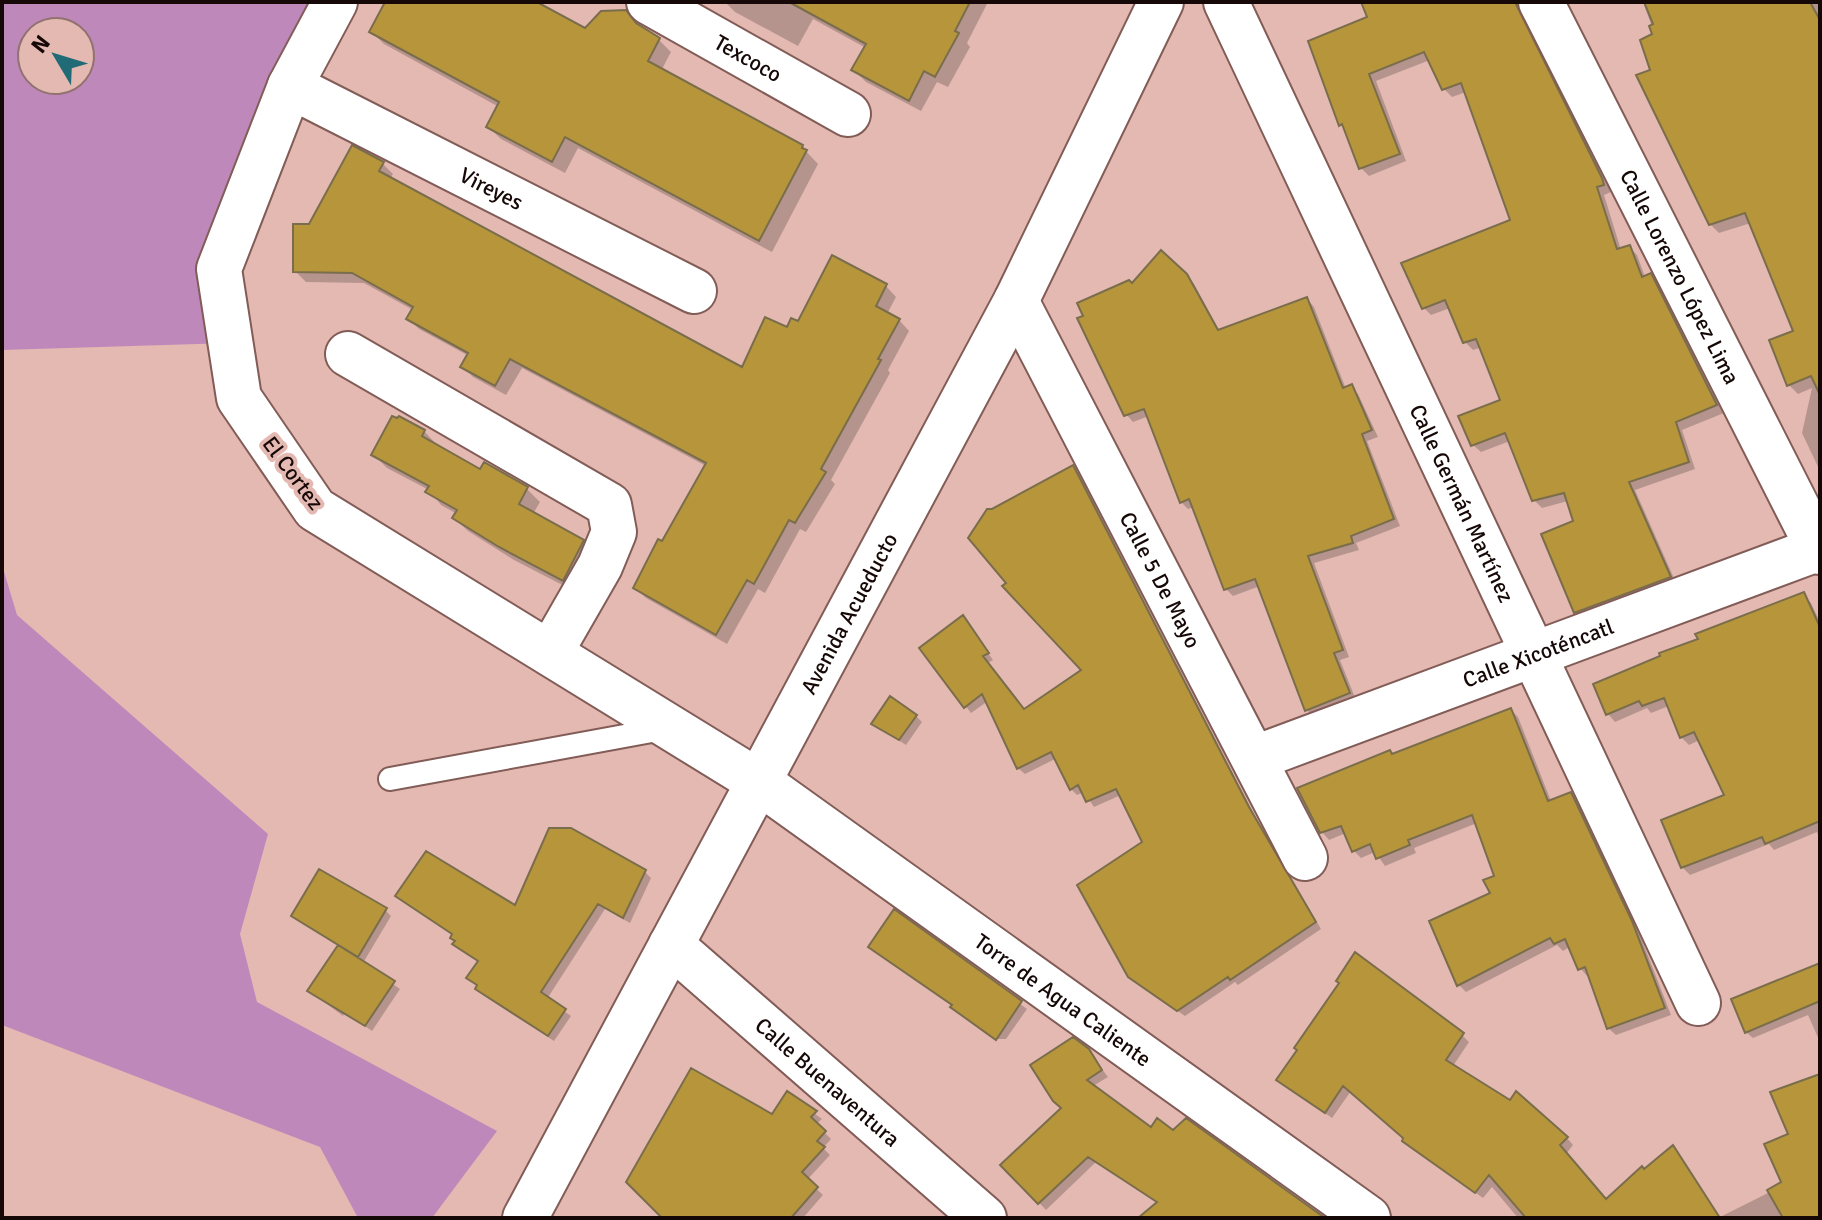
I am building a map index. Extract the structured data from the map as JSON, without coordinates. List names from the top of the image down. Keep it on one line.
{"streets":{"street":["Texcoco","Vireyes","Calle Lorenzo López Lima","El Cortez","Calle Germán Martínez","Calle 5 De Mayo","Avenida Acueducto","Calle Xicoténcatl","Torre de Agua Caliente","Calle Buenaventura"]},"crossings":[["Vireyes","El Cortez"],["Calle Lorenzo López Lima","Calle Xicoténcatl"],["El Cortez","Avenida Acueducto"],["El Cortez","Torre de Agua Caliente"],["Calle Germán Martínez","Calle Xicoténcatl"],["Calle 5 De Mayo","Avenida Acueducto"],["Calle 5 De Mayo","Calle Xicoténcatl"],["Avenida Acueducto","Torre de Agua Caliente"],["Avenida Acueducto","Calle Buenaventura"]],"north":"top left"}
